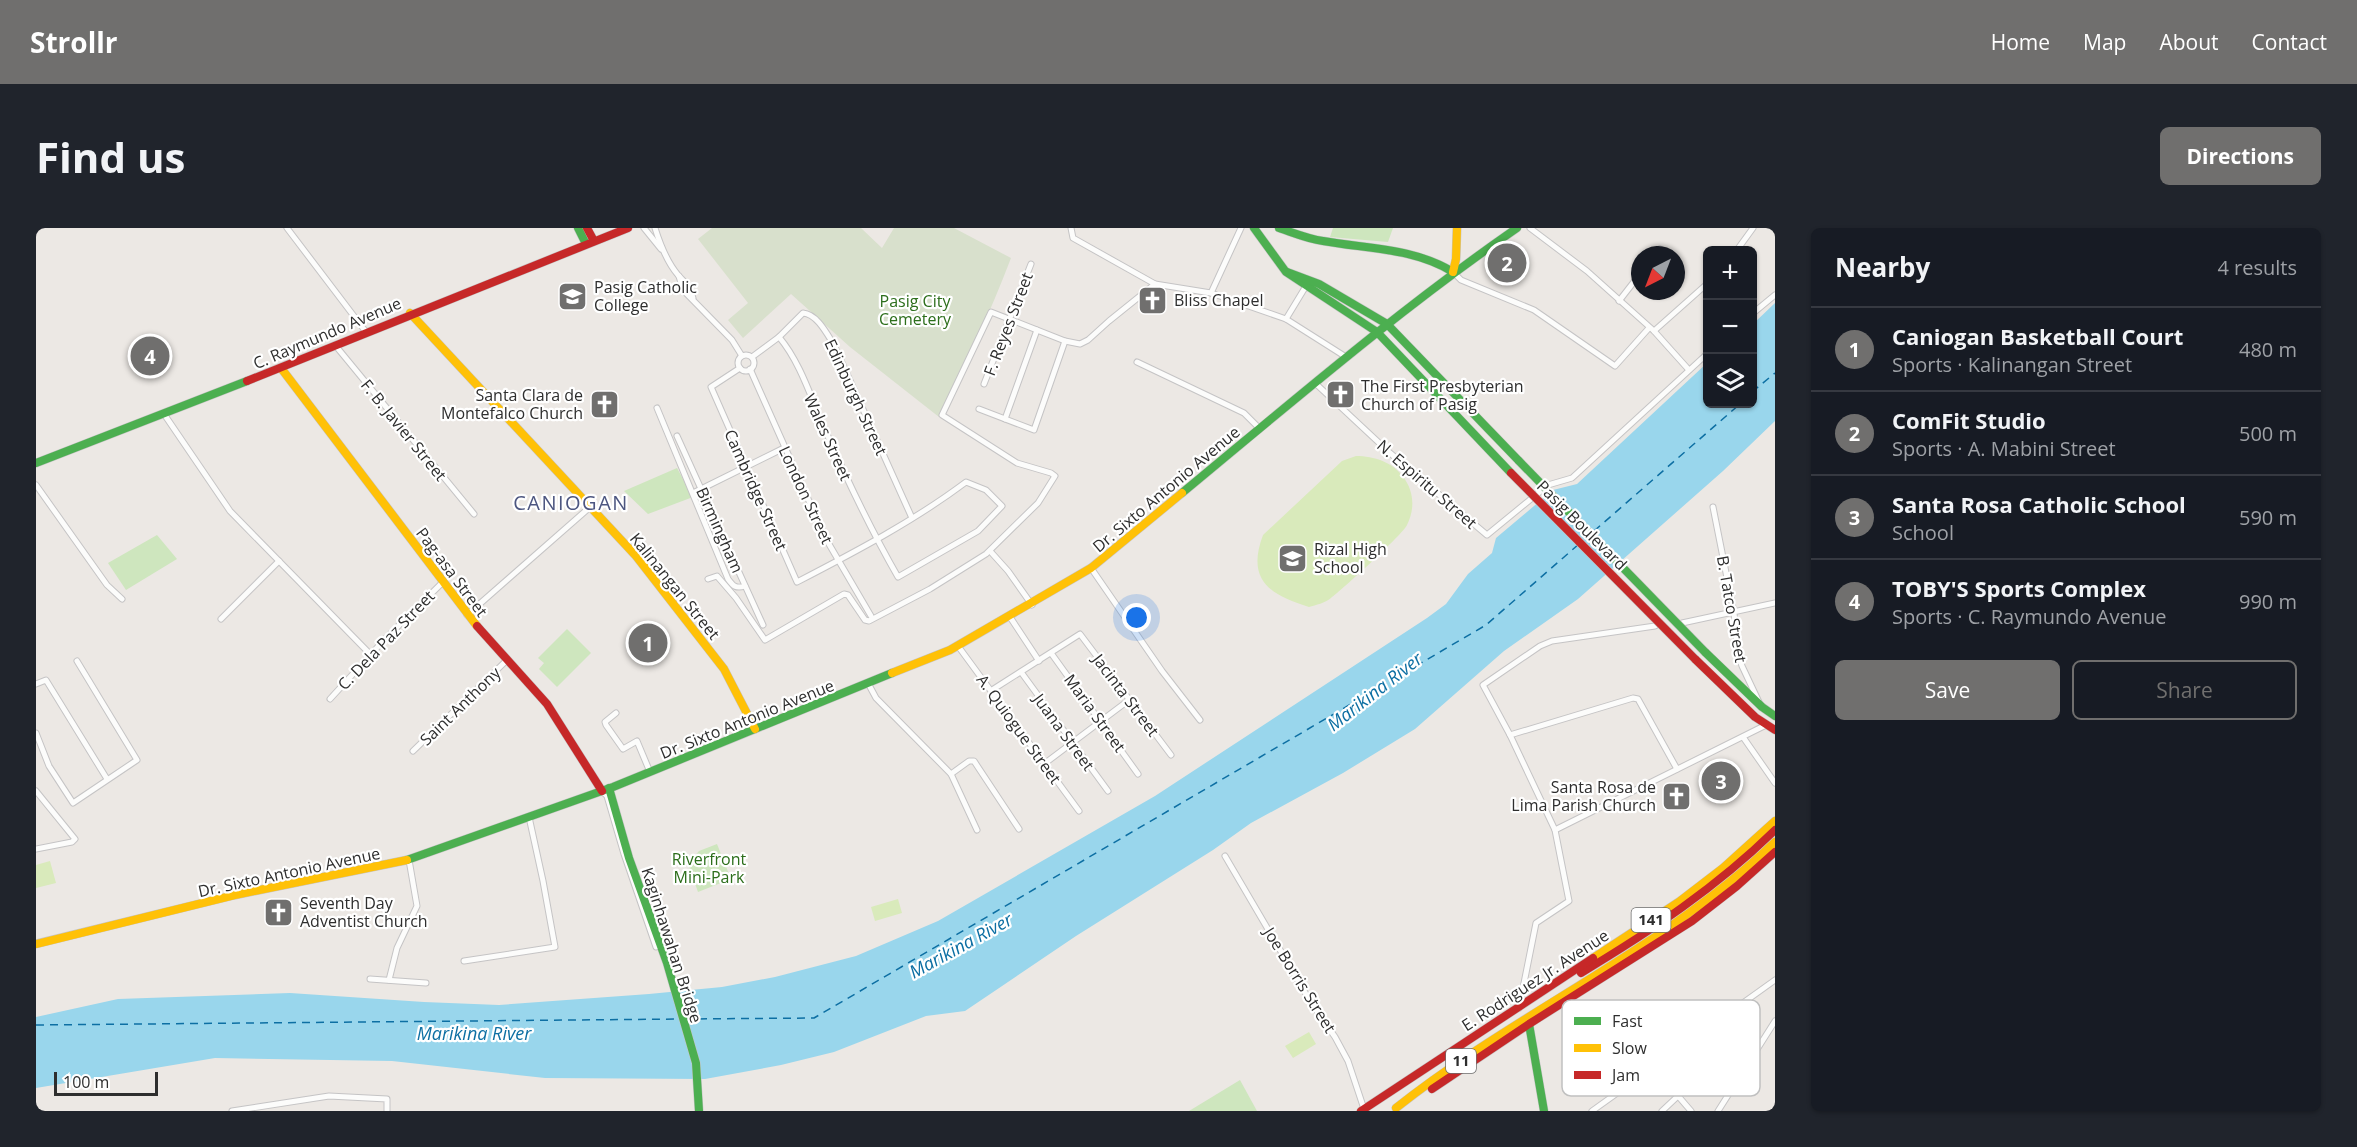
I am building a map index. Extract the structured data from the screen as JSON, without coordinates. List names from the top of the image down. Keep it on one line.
{"streets":{"main road":["C. Raymundo Avenue","Dr. Sixto Antonio Avenue","Pasig Boulevard","Pag-asa Street","Kalinangan Street","141","Kaginhawahan Bridge","E. Rodriguez Jr. Avenue","11"],"street":["F. Reyes Street","Edinburgh Street","F. B. Javier Street","Wales Street","N. Espiritu Street","Cambridge Street","London Street","Birmingham","B. Tatco Street","C. Dela Paz Street","Jacinta Street","Saint Anthony","Maria Street","A. Quiogue Street","Juana Street","Joe Borris Street"]},"crossings":[["C. Raymundo Avenue","F. B. Javier Street"],["C. Raymundo Avenue","Pag-asa Street"],["C. Raymundo Avenue","Kalinangan Street"],["Edinburgh Street","Wales Street"],["Edinburgh Street","Cambridge Street"],["Edinburgh Street","London Street"],["N. Espiritu Street","Dr. Sixto Antonio Avenue"],["Dr. Sixto Antonio Avenue","Pasig Boulevard"],["Dr. Sixto Antonio Avenue","Pag-asa Street"],["Dr. Sixto Antonio Avenue","Kalinangan Street"],["Dr. Sixto Antonio Avenue","A. Quiogue Street"],["Dr. Sixto Antonio Avenue","Kaginhawahan Bridge"],["Cambridge Street","London Street"],["Pasig Boulevard","B. Tatco Street"],["Pag-asa Street","C. Dela Paz Street"],["Pag-asa Street","Saint Anthony"],["Pag-asa Street","Kaginhawahan Bridge"],["Jacinta Street","Maria Street"],["Joe Borris Street","E. Rodriguez Jr. Avenue"],["E. Rodriguez Jr. Avenue","11"]],"districts":["CANIOGAN"],"water":["Marikina River"],"parks":["Pasig City Cemetery","Riverfront Mini-Park"],"places":{"school or university":["Pasig Catholic College","Rizal High School"],"church":["Bliss Chapel","The First Presbyterian Church of Pasig","Santa Clara de Montefalco Church","Santa Rosa de Lima Parish Church","Seventh Day Adventist Church"]},"legend":["Fast","Slow","Jam"],"scale_bar":"100 m","north":"bottom left","page":{"header":"Strollr","nav":["Home","Map","About","Contact"],"buttons":["Directions",["Save","Share"]],"title":"Find us","heading":["Nearby","4 results"],"pins":["2","4","1","3"],"map_buttons":["+","−"],"list":[{"mark":"1","name":"Caniogan Basketball Court","note":"Sports · Kalinangan Street","value":"480 m"},{"mark":"2","name":"ComFit Studio","note":"Sports · A. Mabini Street","value":"500 m"},{"mark":"3","name":"Santa Rosa Catholic School","note":"School","value":"590 m"},{"mark":"4","name":"TOBY'S Sports Complex","note":"Sports · C. Raymundo Avenue","value":"990 m"}],"scale":"100 m"}}
